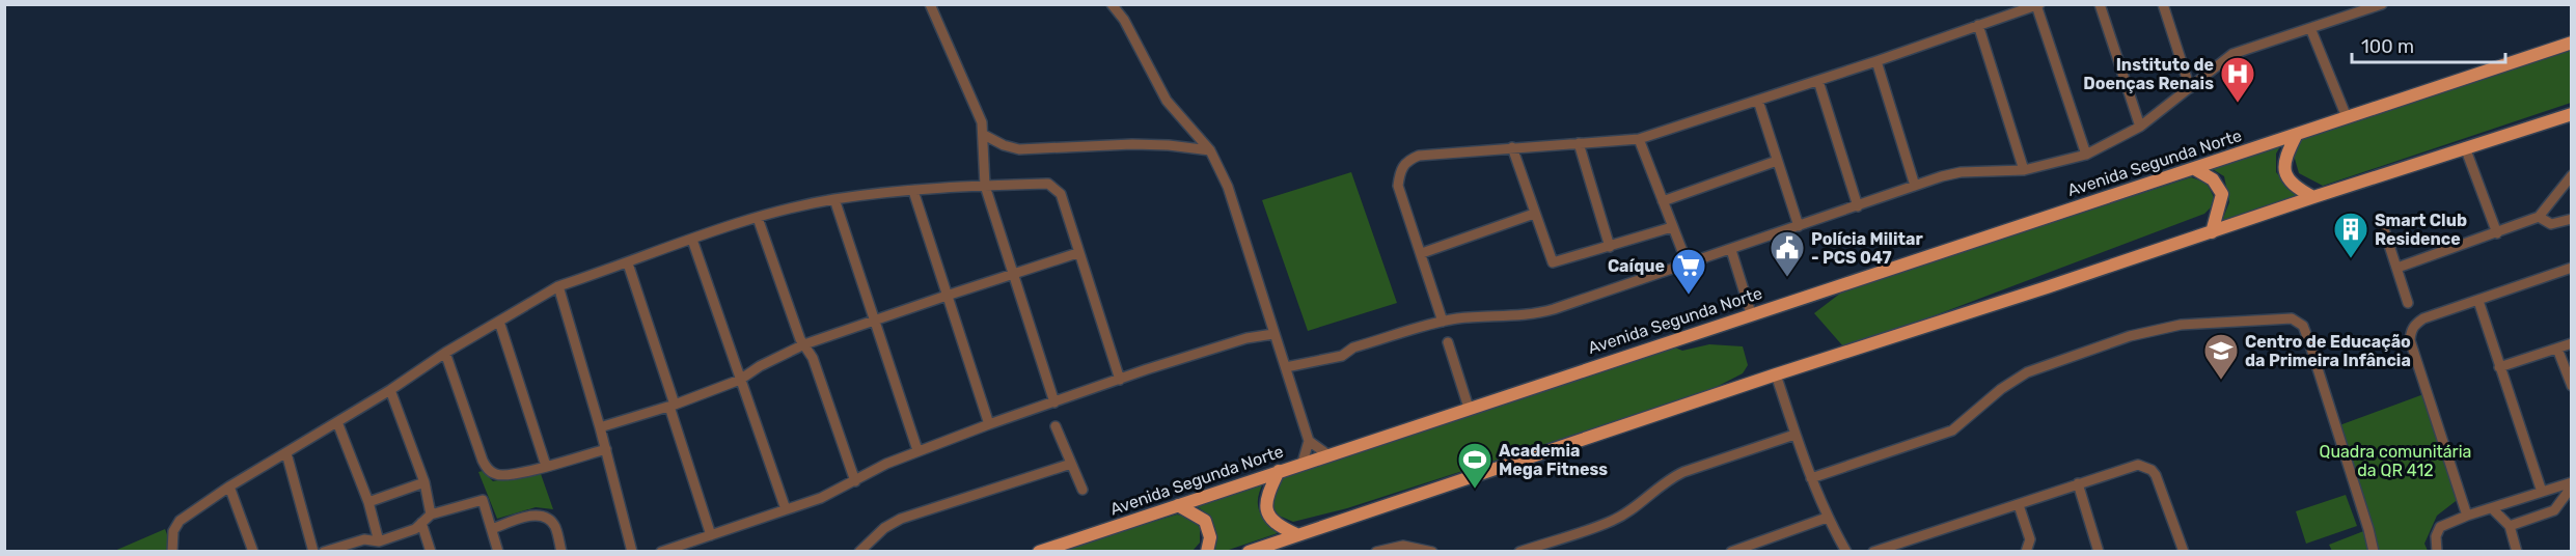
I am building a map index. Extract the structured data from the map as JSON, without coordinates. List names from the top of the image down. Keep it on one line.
{"streets":{"main road":["Avenida Segunda Norte"]},"parks":["Quadra comunitária da QR 412"],"places":{"hospital":["Instituto de Doenças Renais"],"building":["Smart Club Residence"],"public building":["Polícia Militar - PCS 047"],"supermarket":["Caíque"],"school or university":["Centro de Educação da Primeira Infância"],"sports":["Academia Mega Fitness"]},"scale_bar":"100 m"}
